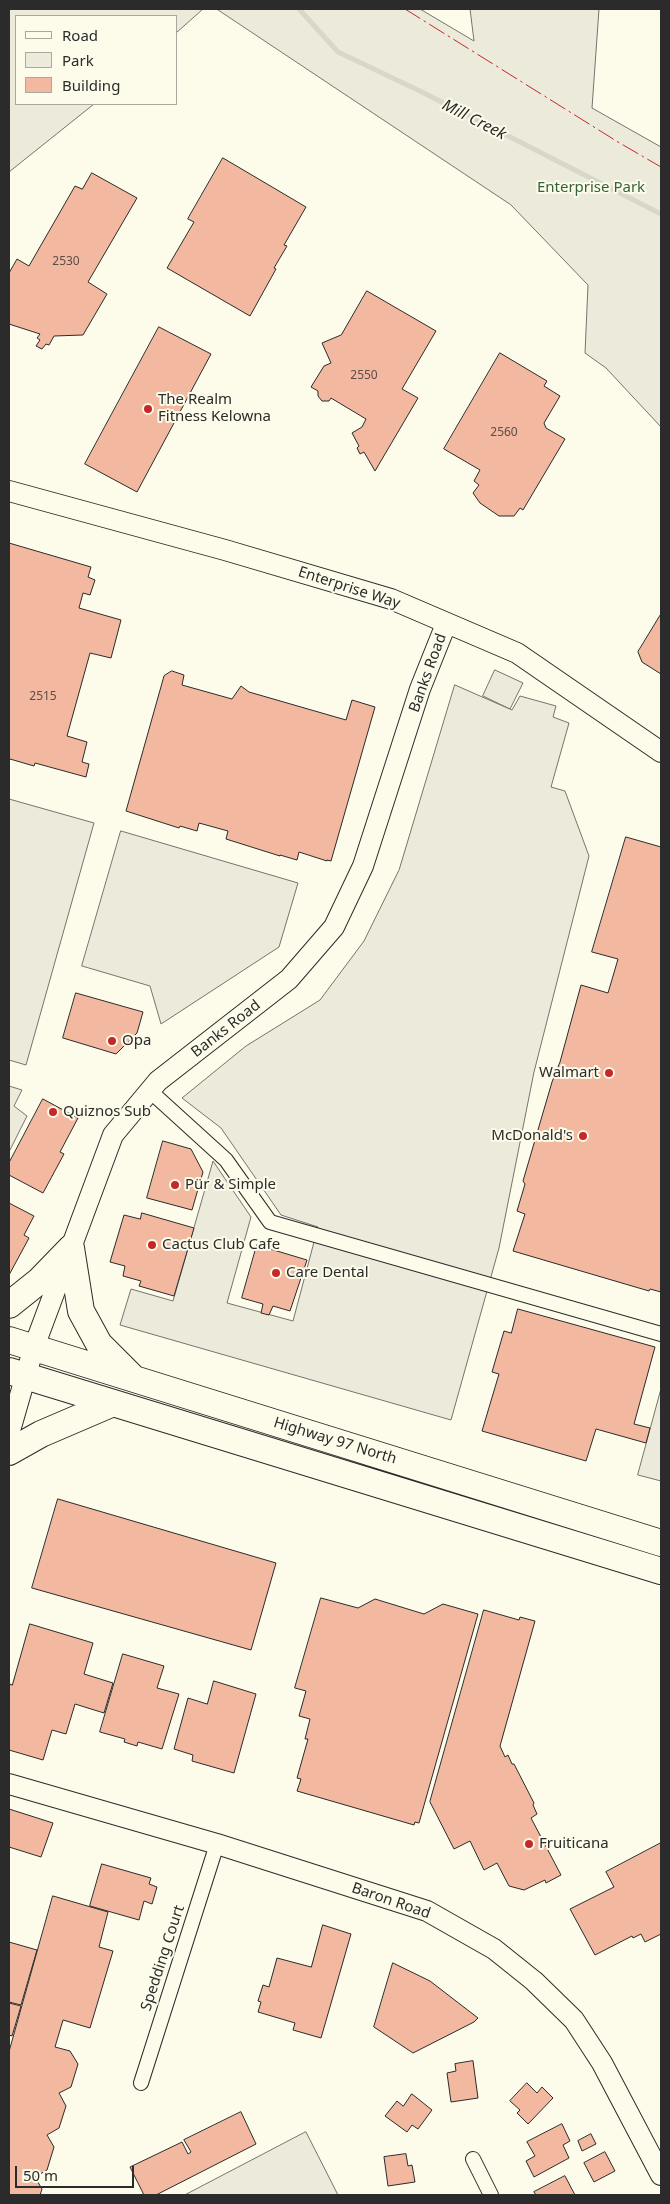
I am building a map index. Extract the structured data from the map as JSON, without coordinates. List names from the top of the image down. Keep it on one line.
{"streets":{"highway":["Highway 97 North"],"street":["Enterprise Way","Banks Road","Baron Road","Spedding Court"]},"crossings":[["Enterprise Way","Banks Road"],["Banks Road","Highway 97 North"],["Baron Road","Spedding Court"]],"water":["Mill Creek"],"parks":["Enterprise Park"],"places":["The Realm Fitness Kelowna","Opa","Walmart","Quiznos Sub","McDonald's","Pür & Simple","Cactus Club Cafe","Care Dental","Fruiticana"],"house_numbers":["2530","2550","2560","2515"],"legend":["Road","Park","Building"],"scale_bar":"50 m"}
